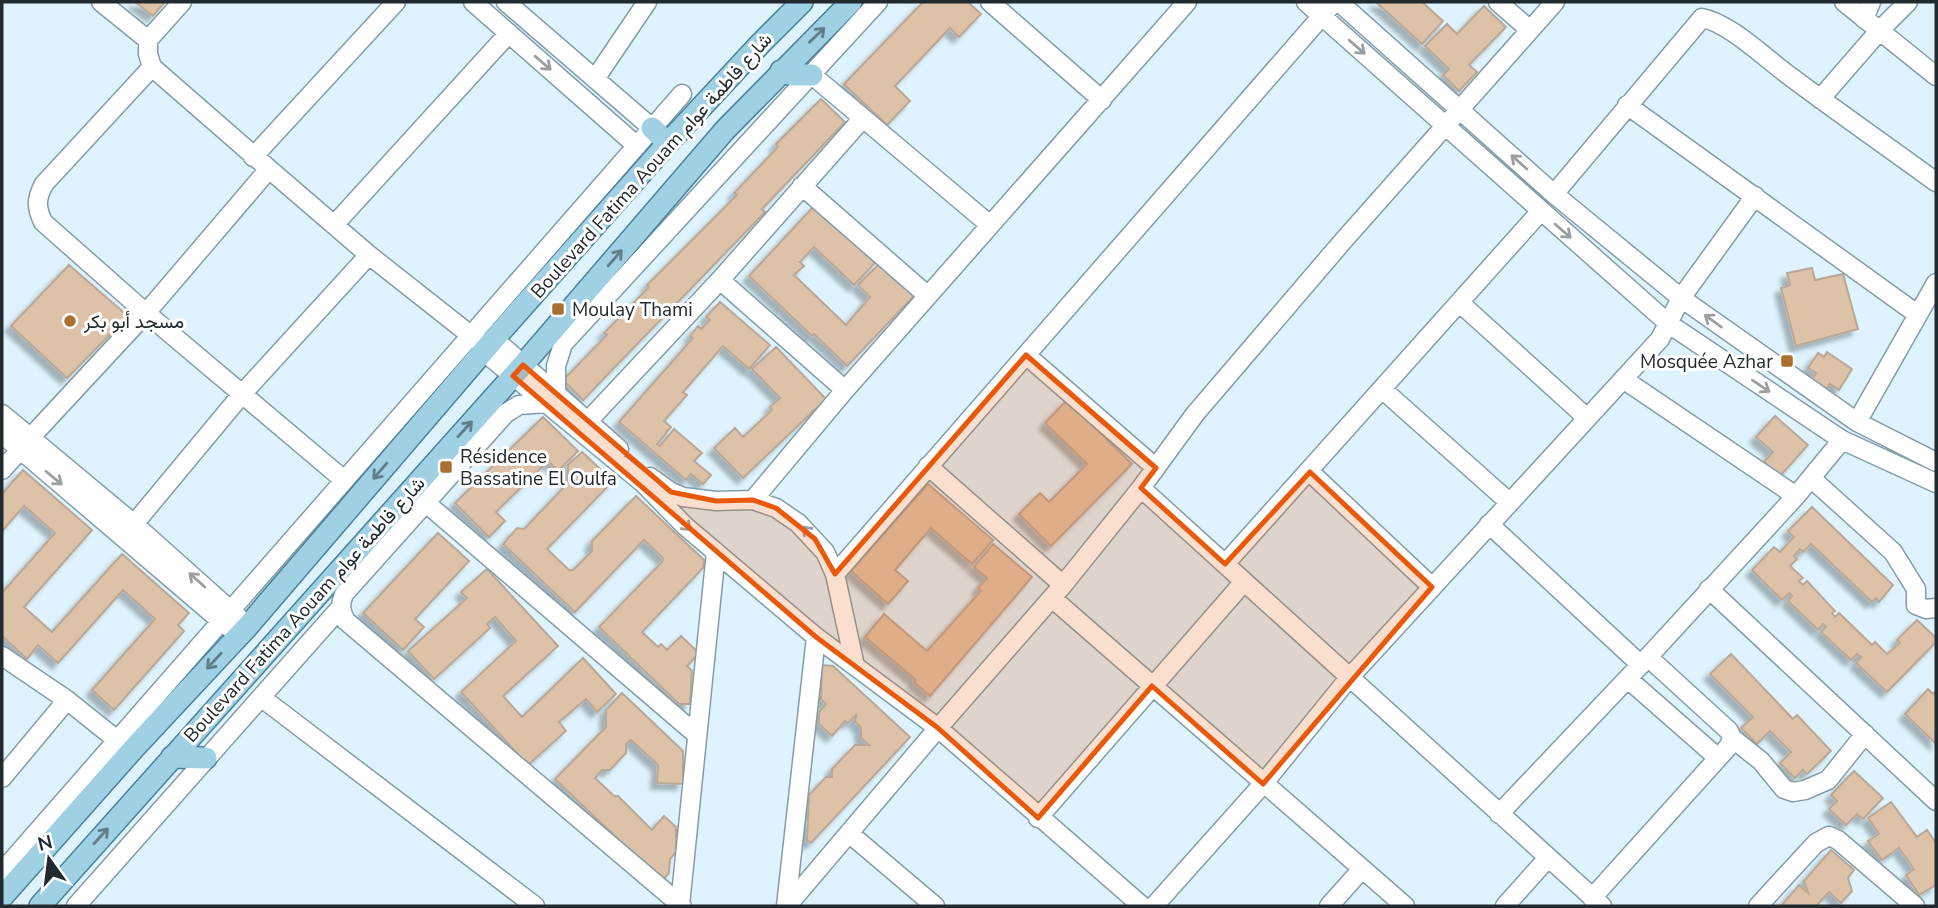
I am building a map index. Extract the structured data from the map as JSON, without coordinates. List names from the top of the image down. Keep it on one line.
{"streets":{"main road":["Boulevard Fatima Aouam شارع فاطمة عوام"]},"places":{"transit":["Moulay Thami","Mosquée Azhar","Résidence Bassatine El Oulfa"],"other":["مسجد أبو بكر"]},"north":"top"}
